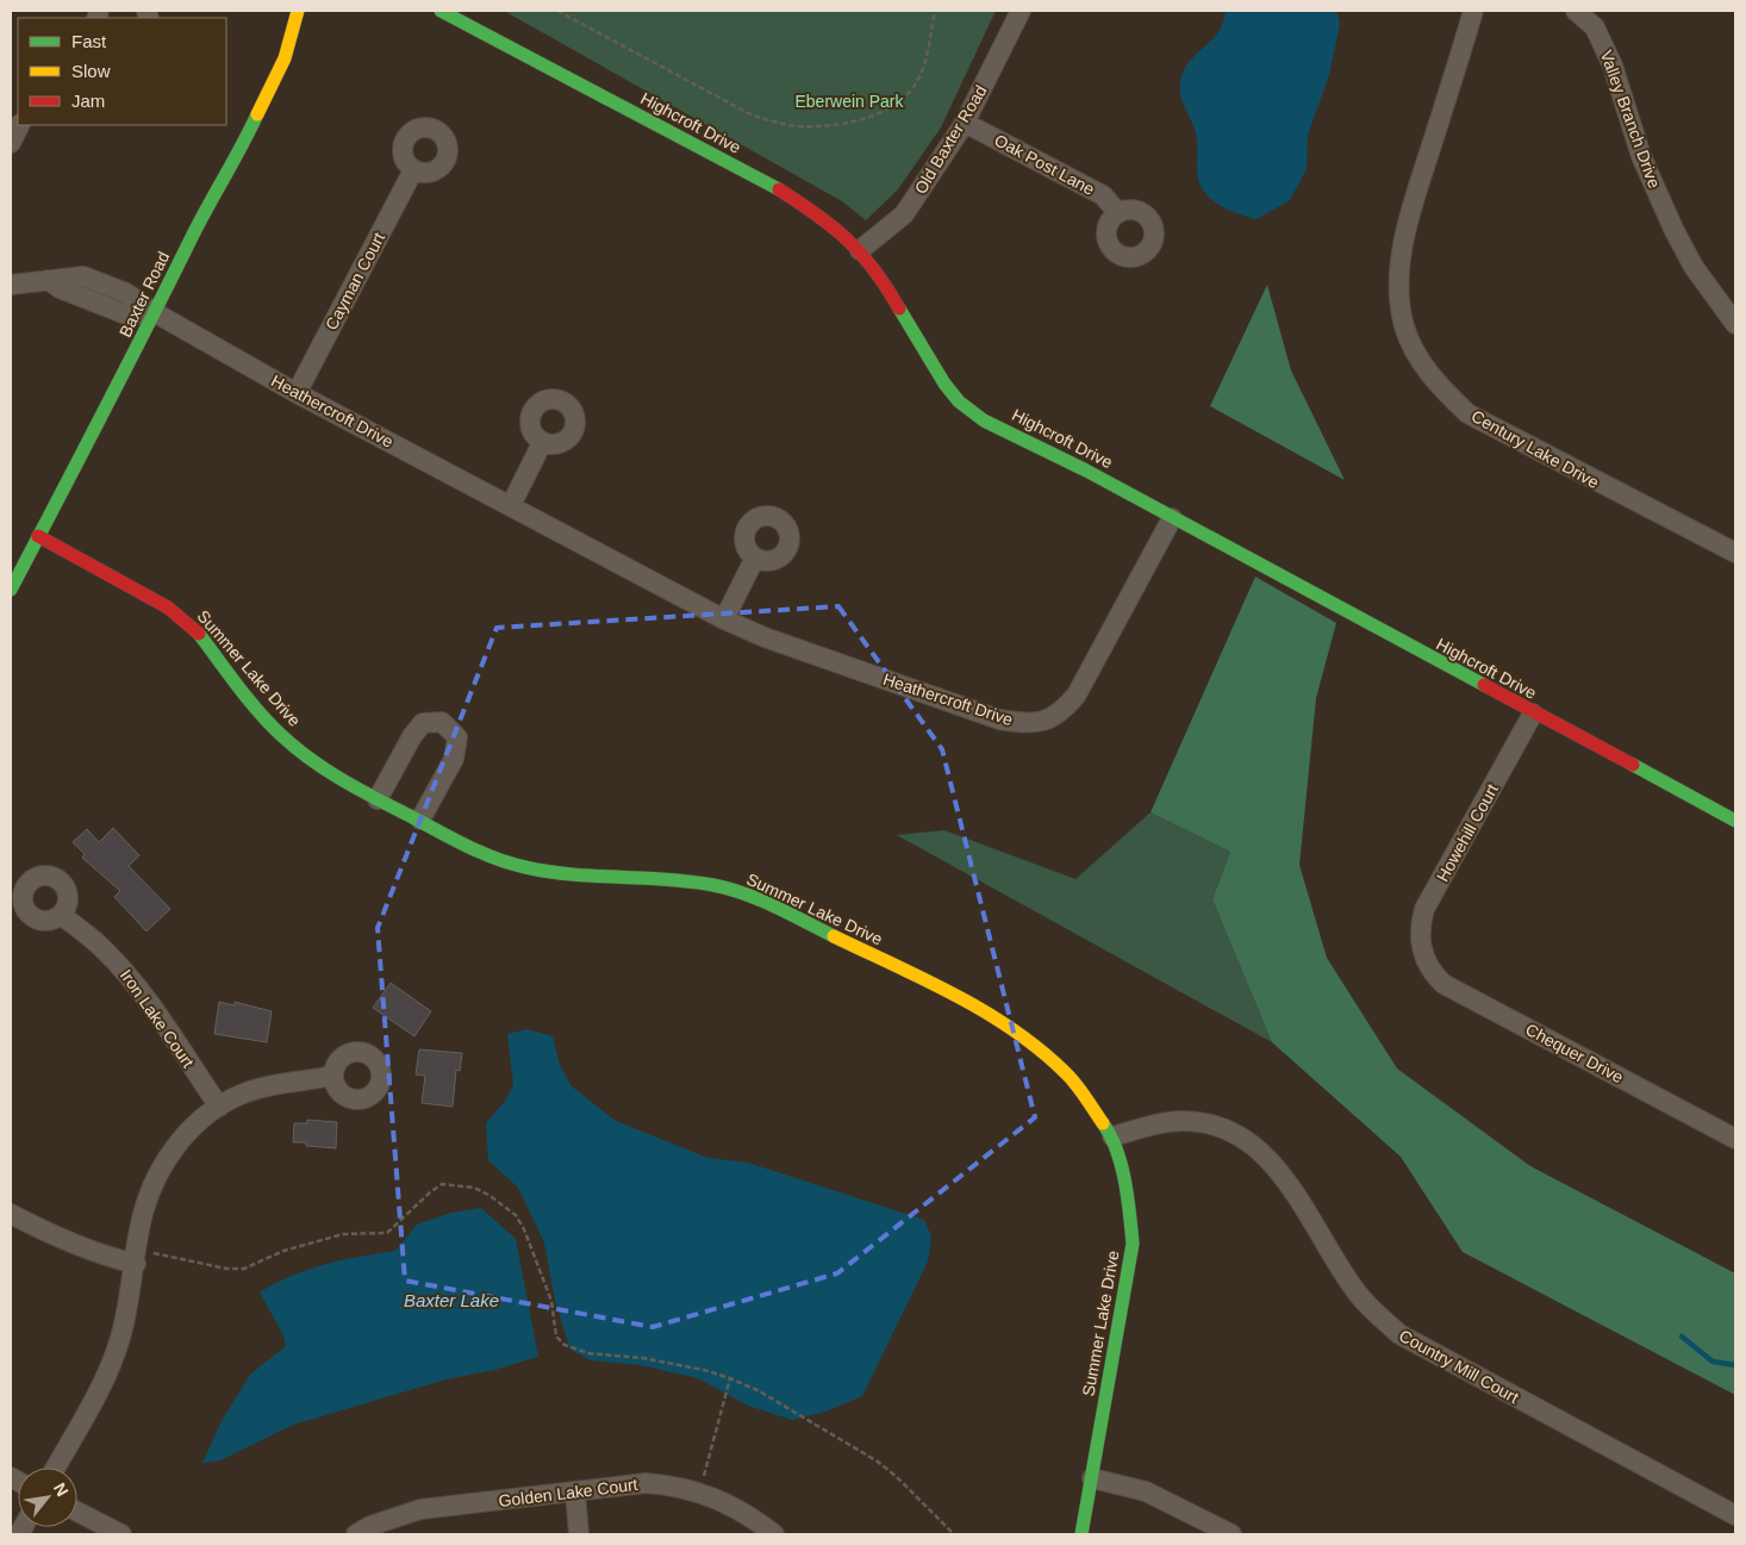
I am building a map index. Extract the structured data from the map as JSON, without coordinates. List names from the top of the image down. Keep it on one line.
{"streets":{"street":["Valley Branch Drive","Highcroft Drive","Old Baxter Road","Oak Post Lane","Cayman Court","Baxter Road","Heathercroft Drive","Century Lake Drive","Summer Lake Drive","Howehill Court","Iron Lake Court","Chequer Drive","Country Mill Court","Golden Lake Court"]},"crossings":[["Highcroft Drive","Old Baxter Road"],["Highcroft Drive","Heathercroft Drive"],["Highcroft Drive","Howehill Court"],["Old Baxter Road","Oak Post Lane"],["Cayman Court","Heathercroft Drive"],["Baxter Road","Heathercroft Drive"],["Baxter Road","Summer Lake Drive"],["Summer Lake Drive","Country Mill Court"],["Howehill Court","Chequer Drive"]],"water":["Baxter Lake"],"parks":["Eberwein Park"],"legend":["Fast","Slow","Jam"],"north":"top right"}
